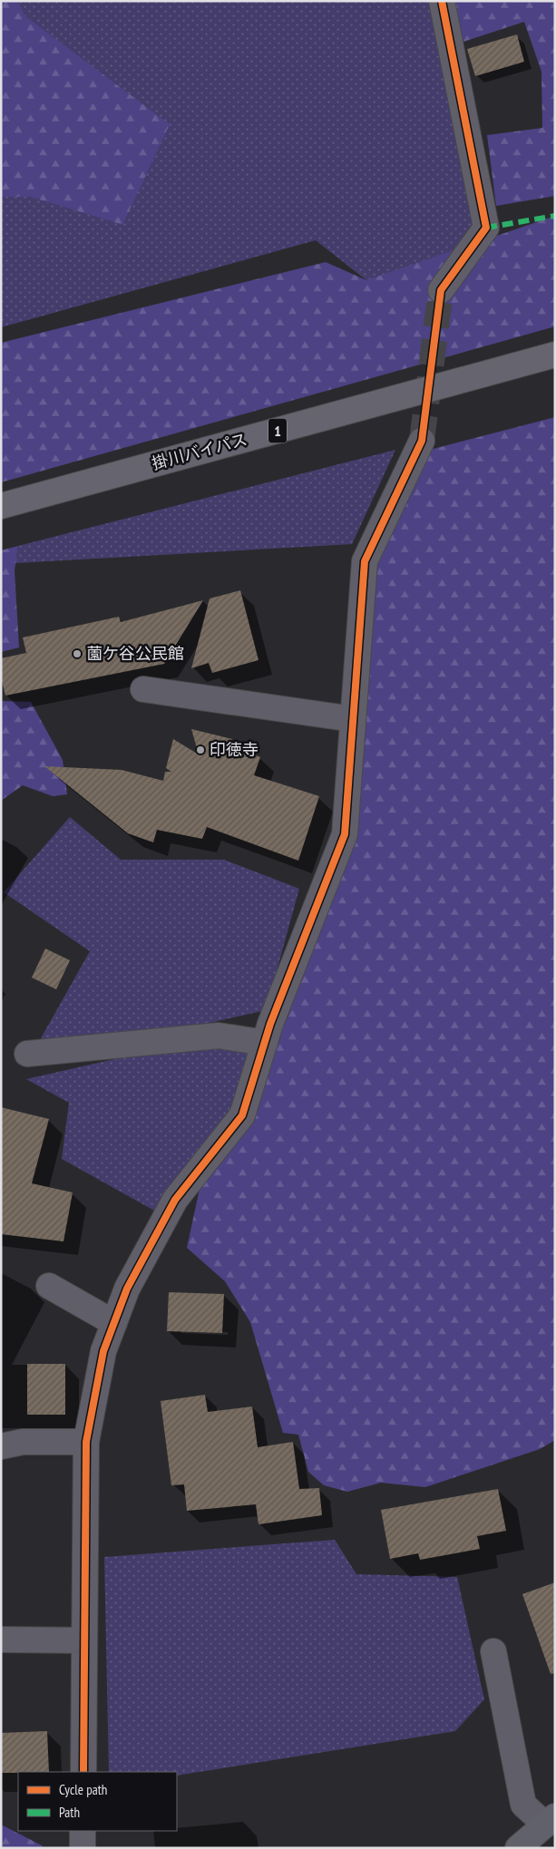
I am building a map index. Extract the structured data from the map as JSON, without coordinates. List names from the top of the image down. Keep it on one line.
{"streets":{"highway":["1","掛川バイパス"]},"places":["薗ケ谷公民館","印徳寺"],"legend":["Cycle path","Path"]}
